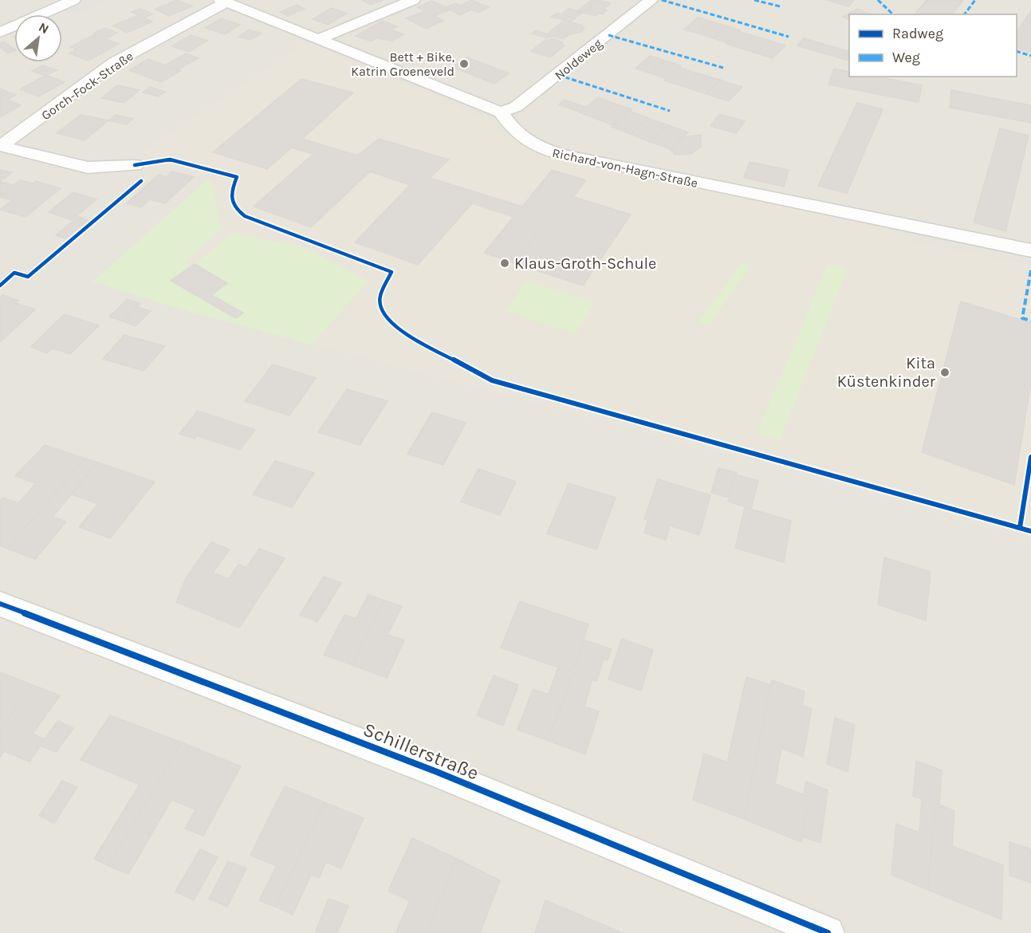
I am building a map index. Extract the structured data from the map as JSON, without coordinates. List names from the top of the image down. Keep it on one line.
{"streets":{"street":["Noldeweg","Gorch-Fock-Straße","Richard-von-Hagn-Straße","Schillerstraße"]},"crossings":[["Noldeweg","Richard-von-Hagn-Straße"]],"places":["Bett + Bike, Katrin Groeneveld","Klaus-Groth-Schule","Kita Küstenkinder"],"legend":["Radweg","Weg"],"north":"top right"}
